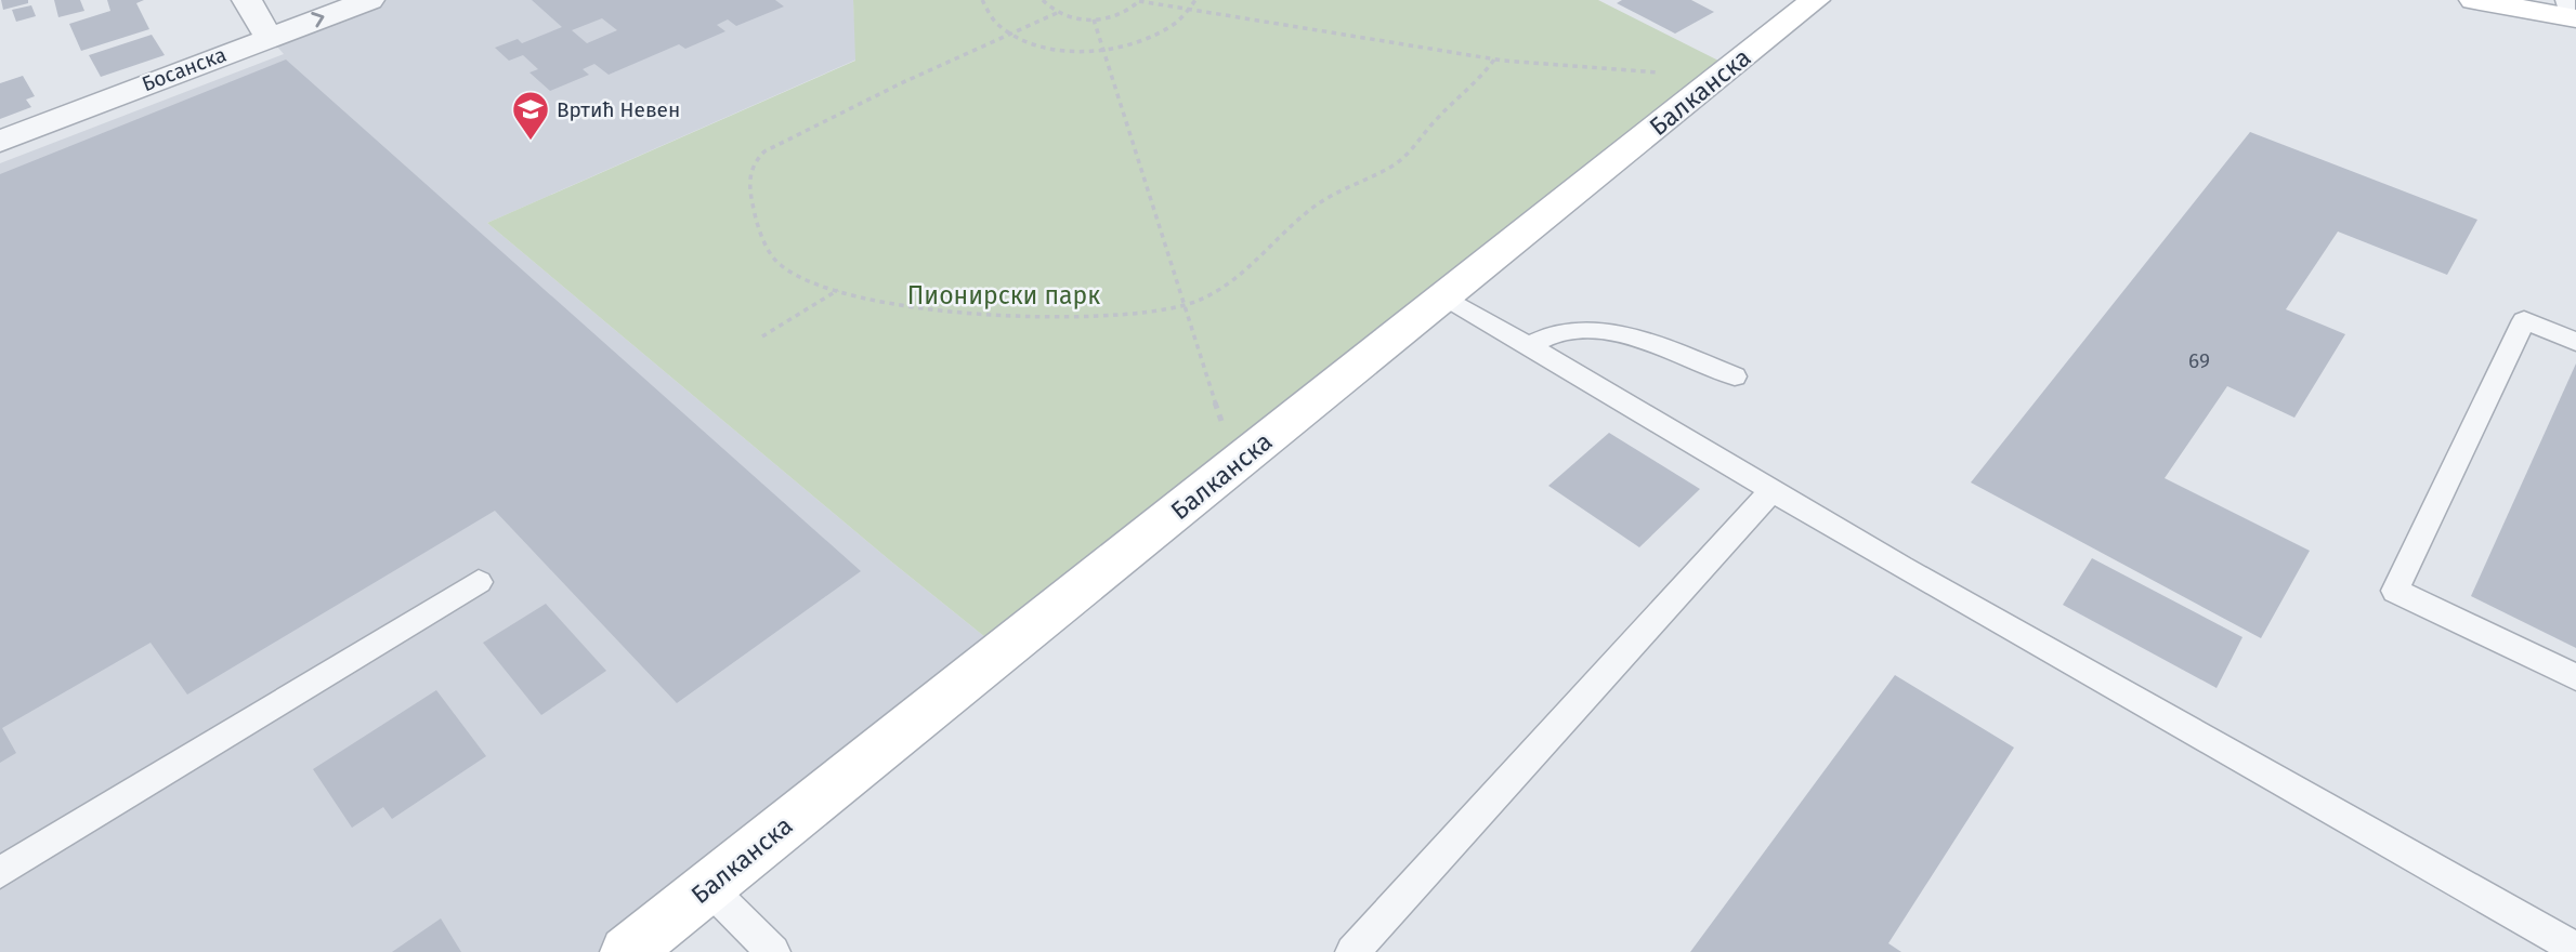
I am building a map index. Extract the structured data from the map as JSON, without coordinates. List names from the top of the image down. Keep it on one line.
{"streets":{"main road":["Балканска"],"street":["Босанска"]},"parks":["Пионирски парк"],"places":{"school or university":["Вртић Невен"]},"house_numbers":["69"]}
